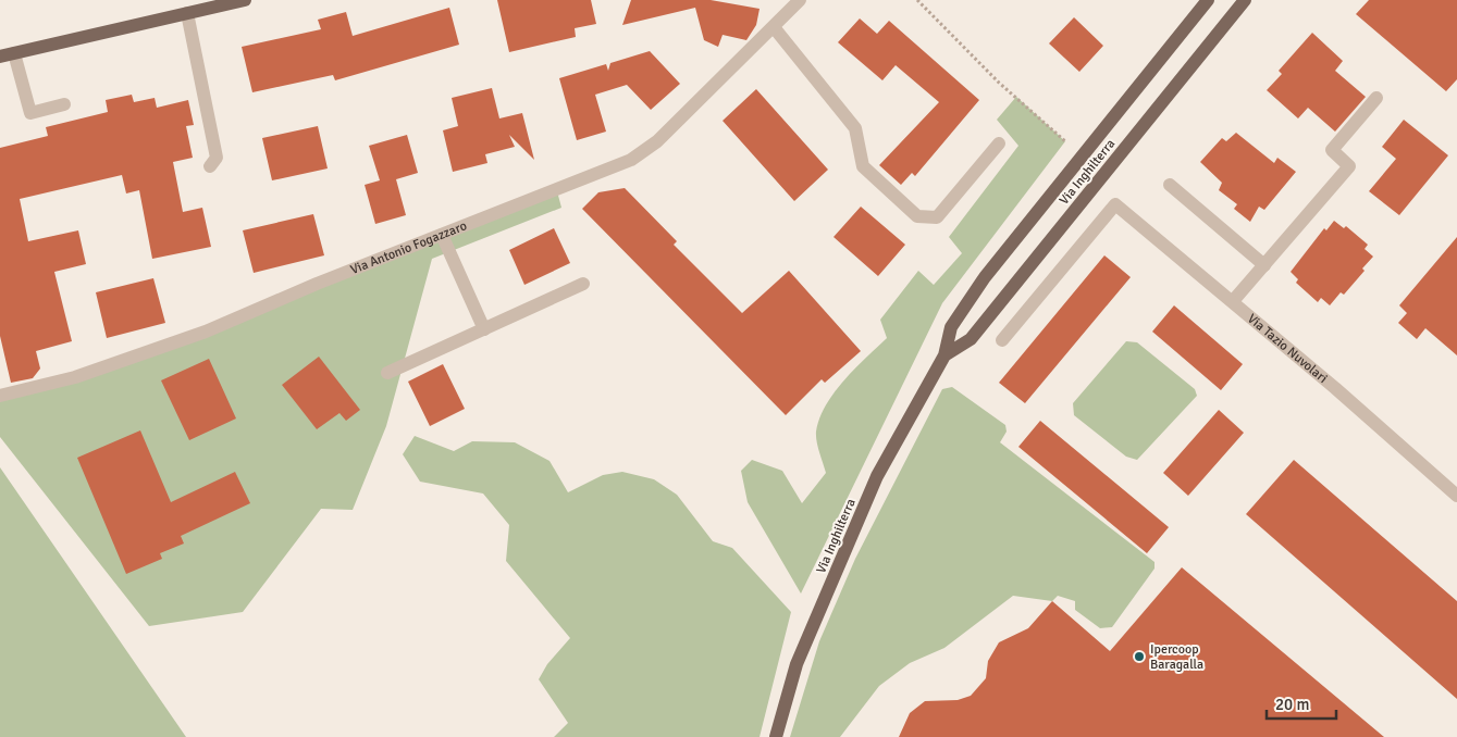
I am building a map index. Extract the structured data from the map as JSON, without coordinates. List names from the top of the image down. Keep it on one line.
{"streets":{"main road":["Via Inghilterra"],"street":["Via Antonio Fogazzaro","Via Tazio Nuvolari"]},"places":["Ipercoop Baragalla"],"scale_bar":"20 m"}
